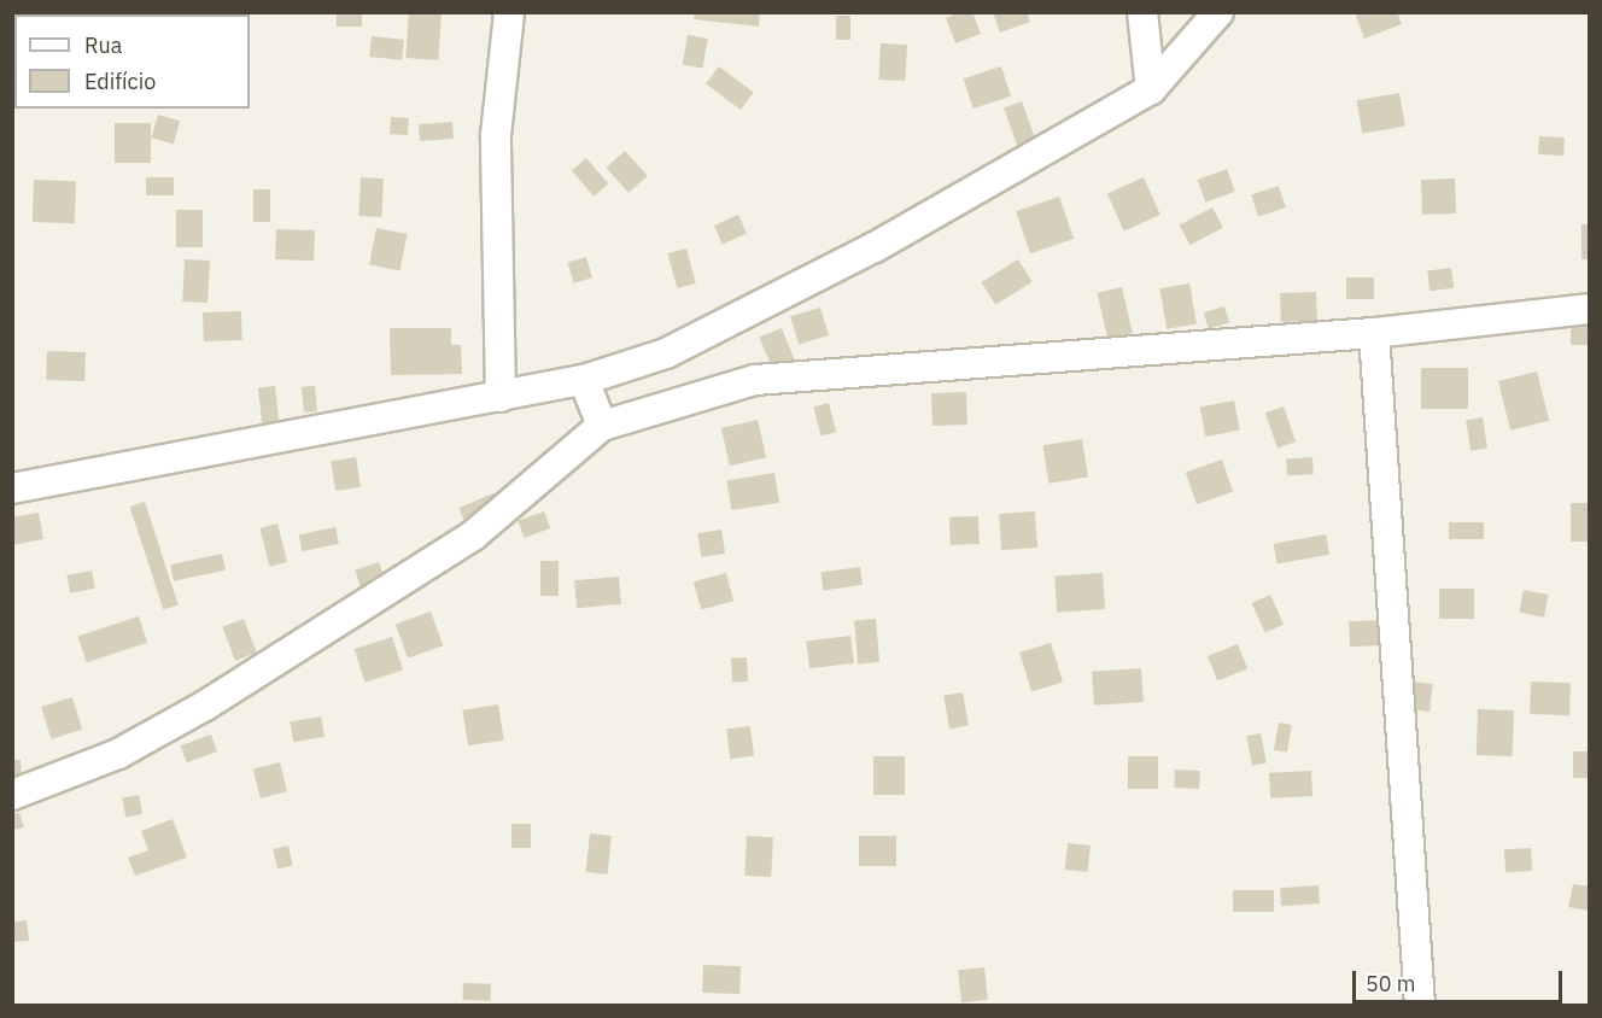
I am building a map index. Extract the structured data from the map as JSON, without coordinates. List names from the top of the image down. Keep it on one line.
{"legend":["Rua","Edifício"],"scale_bar":"50 m"}
